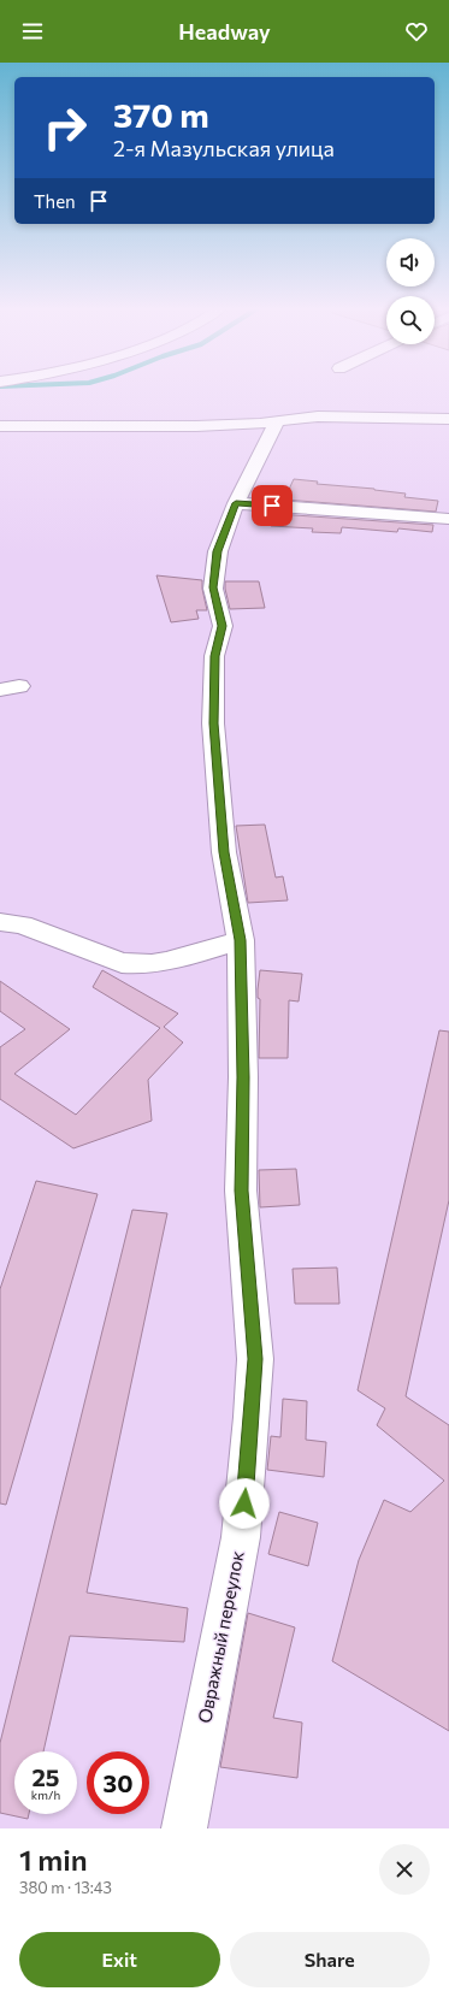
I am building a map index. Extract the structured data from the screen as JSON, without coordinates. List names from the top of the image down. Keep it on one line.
{"streets":{"street":["Овражный переулок"]},"page":{"header":"Headway","turn":["370 m","2-я Мазульская улица"],"then":"Then","speed":"25 km/h","limit":"30","heading":["1 min","380 m · 13:43"],"buttons":["Exit","Share"]}}
